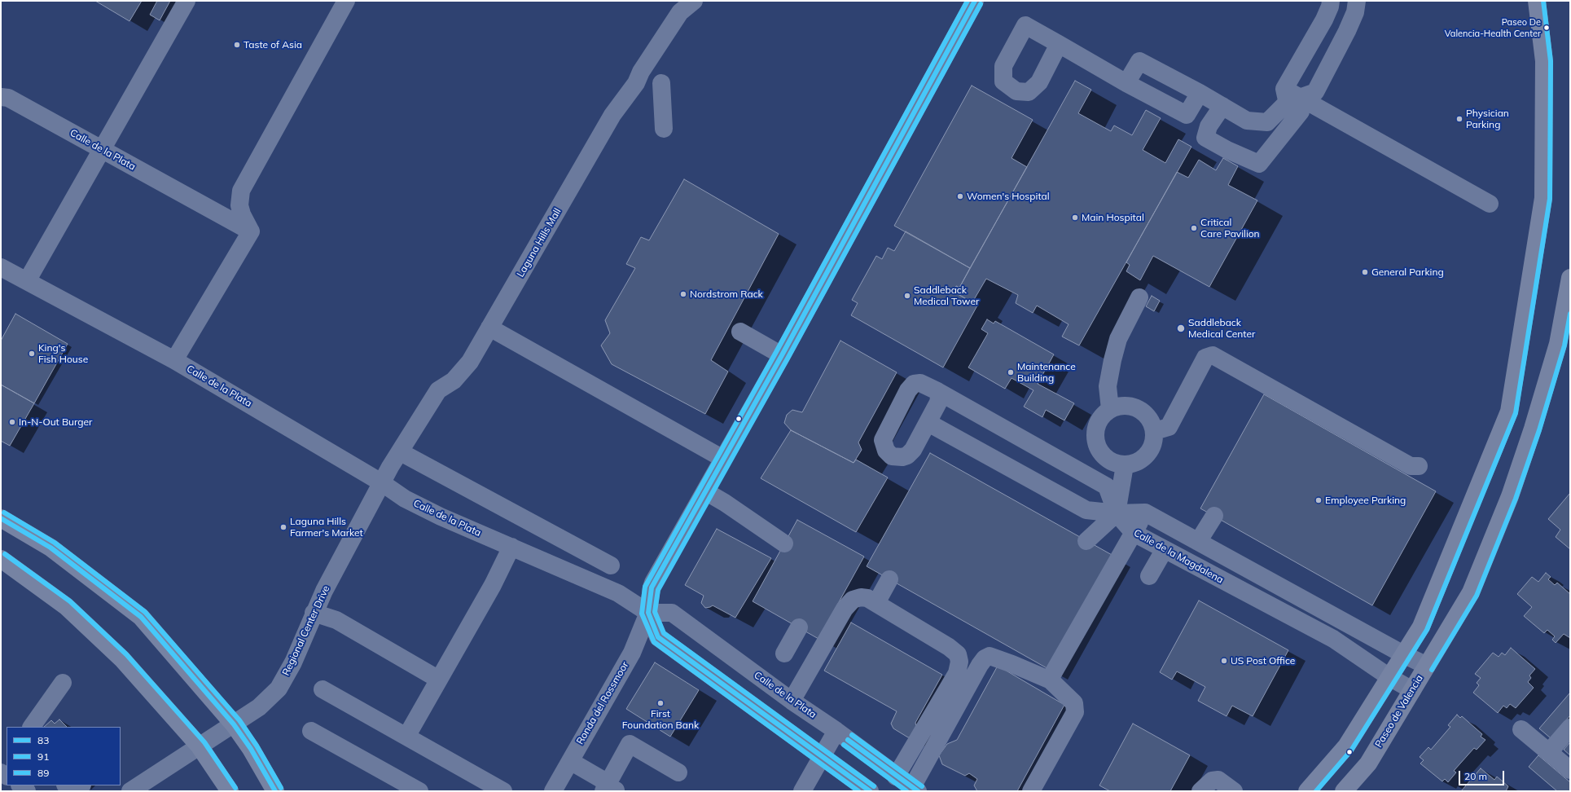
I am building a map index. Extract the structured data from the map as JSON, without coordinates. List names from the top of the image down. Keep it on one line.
{"streets":{"main road":["Paseo de Valencia"],"street":["Calle de la Plata","Laguna Hills Mall","Calle de la Magdalena","Regional Center Drive","Ronda del Rossmoor"]},"crossings":[["Calle de la Plata","Laguna Hills Mall"],["Calle de la Plata","Regional Center Drive"],["Calle de la Plata","Ronda del Rossmoor"],["Laguna Hills Mall","Regional Center Drive"],["Calle de la Magdalena","Paseo de Valencia"]],"places":["Paseo De Valencia-Health Center","Taste of Asia","Physician Parking","Women's Hospital","Main Hospital","Critical Care Pavilion","General Parking","Nordstrom Rack","Saddleback Medical Tower","Saddleback Medical Center","King's Fish House","Maintenance Building","In-N-Out Burger","Employee Parking","Laguna Hills Farmer's Market","US Post Office","First Foundation Bank"],"lines":["transit line 83","transit line 91","transit line 89"],"legend":["83","91","89"],"scale_bar":"20 m"}
